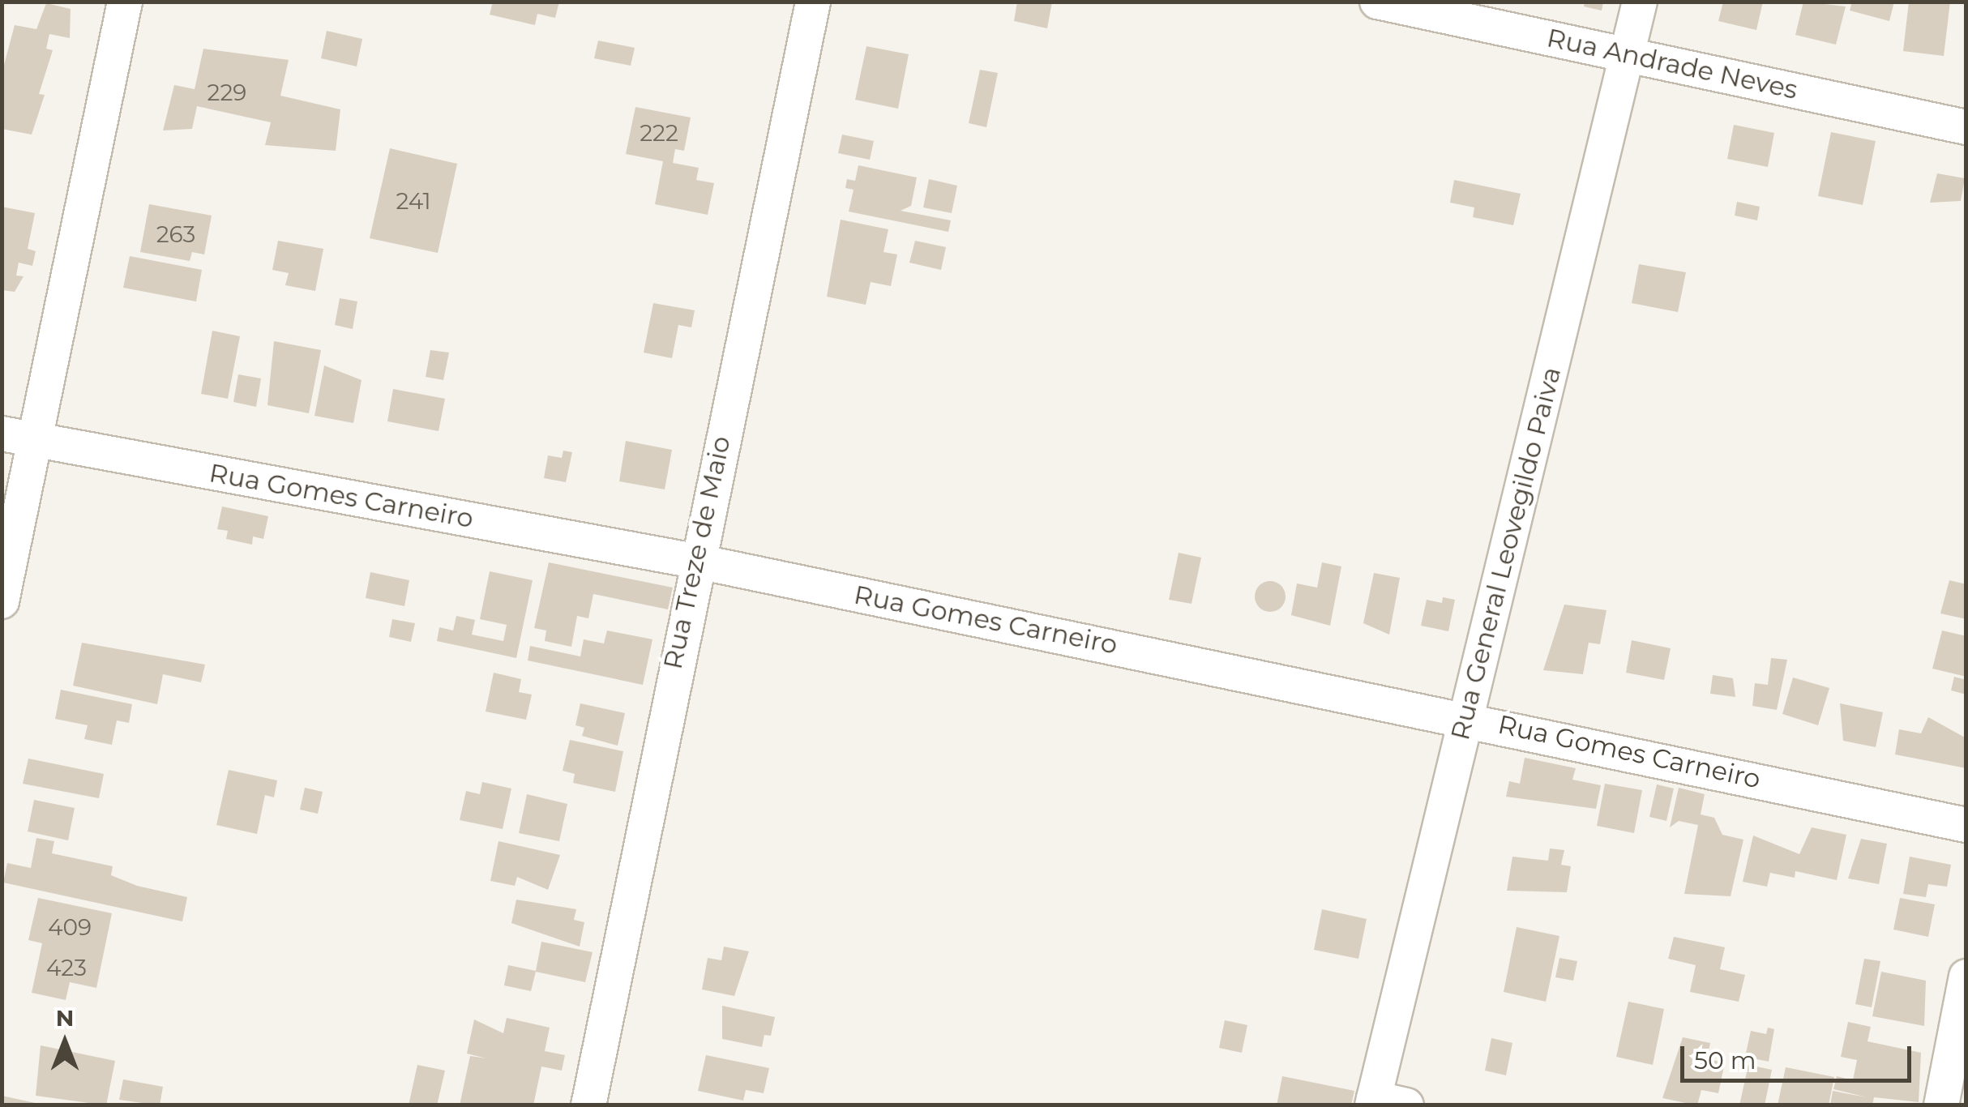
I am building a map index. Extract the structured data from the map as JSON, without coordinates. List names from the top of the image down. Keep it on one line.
{"streets":{"street":["Rua Andrade Neves","Rua Gomes Carneiro","Rua Treze de Maio","Rua General Leovegildo Paiva"]},"crossings":[["Rua Andrade Neves","Rua General Leovegildo Paiva"],["Rua Gomes Carneiro","Rua Treze de Maio"],["Rua Gomes Carneiro","Rua General Leovegildo Paiva"]],"house_numbers":["229","222","241","263","409","423"],"scale_bar":"50 m","north":"top"}
